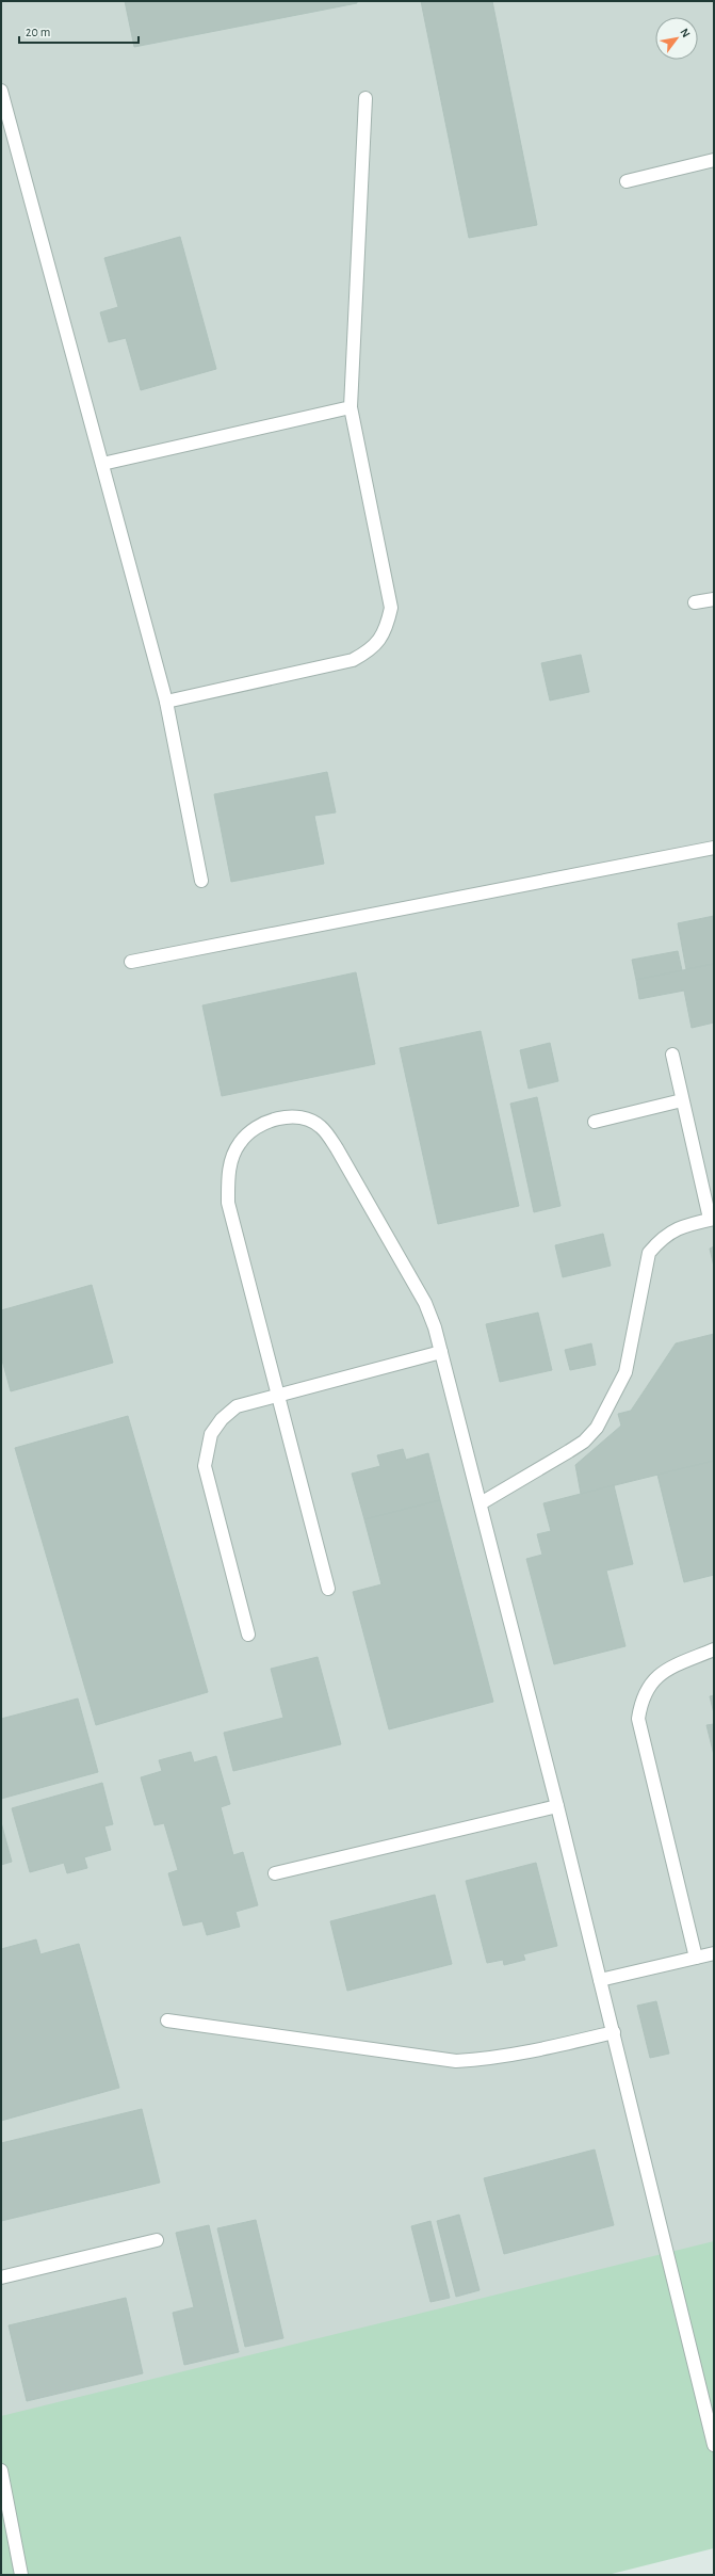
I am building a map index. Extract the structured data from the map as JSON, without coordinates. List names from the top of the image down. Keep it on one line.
{"scale_bar":"20 m","north":"top right"}
